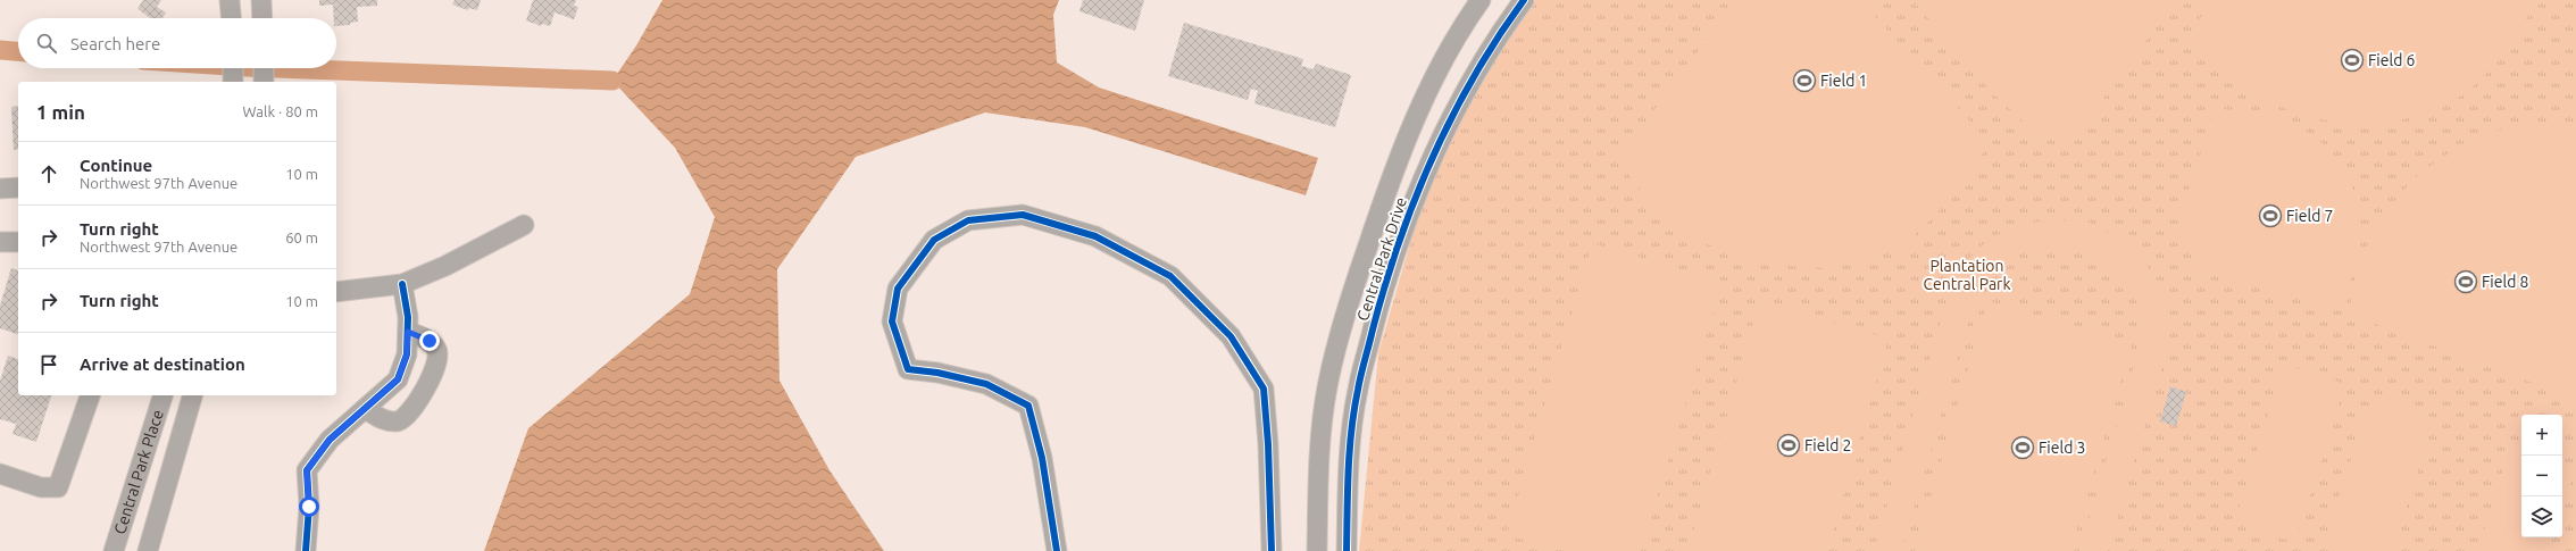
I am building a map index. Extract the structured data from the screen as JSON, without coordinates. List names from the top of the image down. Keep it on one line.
{"streets":{"street":["Central Park Drive","Central Park Place"]},"parks":["Plantation Central Park"],"places":{"sports":["Field 6","Field 1","Field 7","Field 8","Field 2","Field 3"]},"page":{"search":"Search here","heading":["1 min","Walk · 80 m"],"list":[["Continue","Northwest 97th Avenue","10 m"],["Turn right","Northwest 97th Avenue","60 m"],["Turn right","10 m"],"Arrive at destination"],"map_buttons":["+","−"]}}
